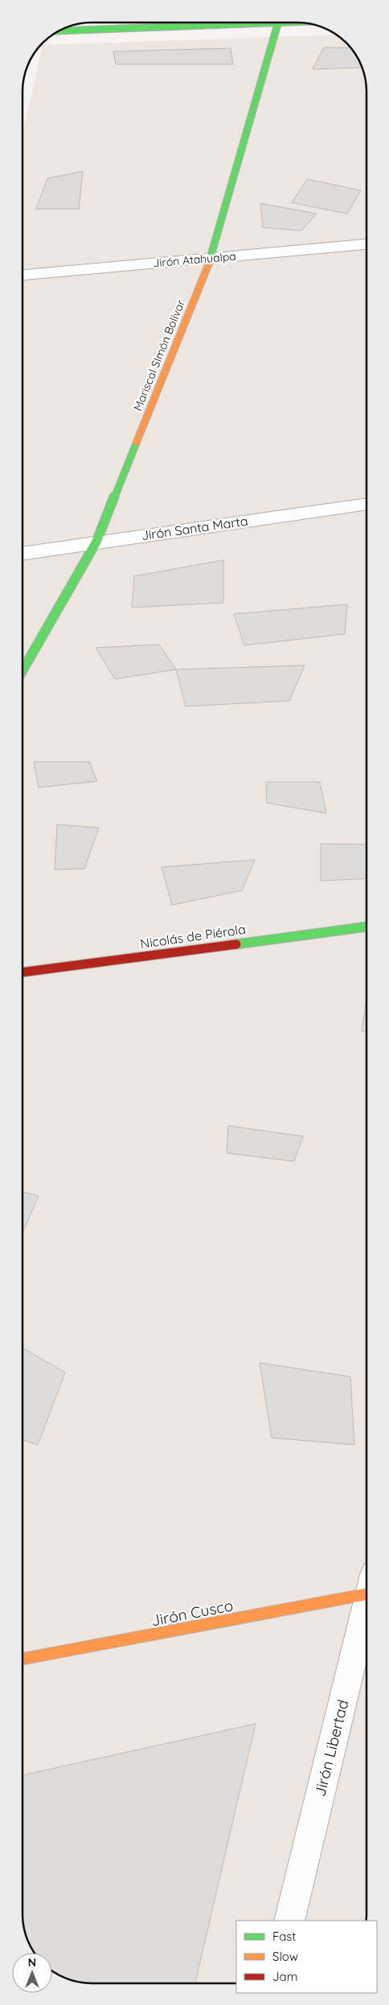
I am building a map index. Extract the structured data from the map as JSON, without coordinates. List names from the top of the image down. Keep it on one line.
{"streets":{"street":["Jirón Atahualpa","Mariscal SImón Bolívar","Jirón Santa Marta","Nicolás de Piérola","Jirón Cusco","Jirón Libertad"]},"crossings":[["Jirón Atahualpa","Mariscal SImón Bolívar"],["Mariscal SImón Bolívar","Jirón Santa Marta"]],"legend":["Fast","Slow","Jam"],"north":"top"}
